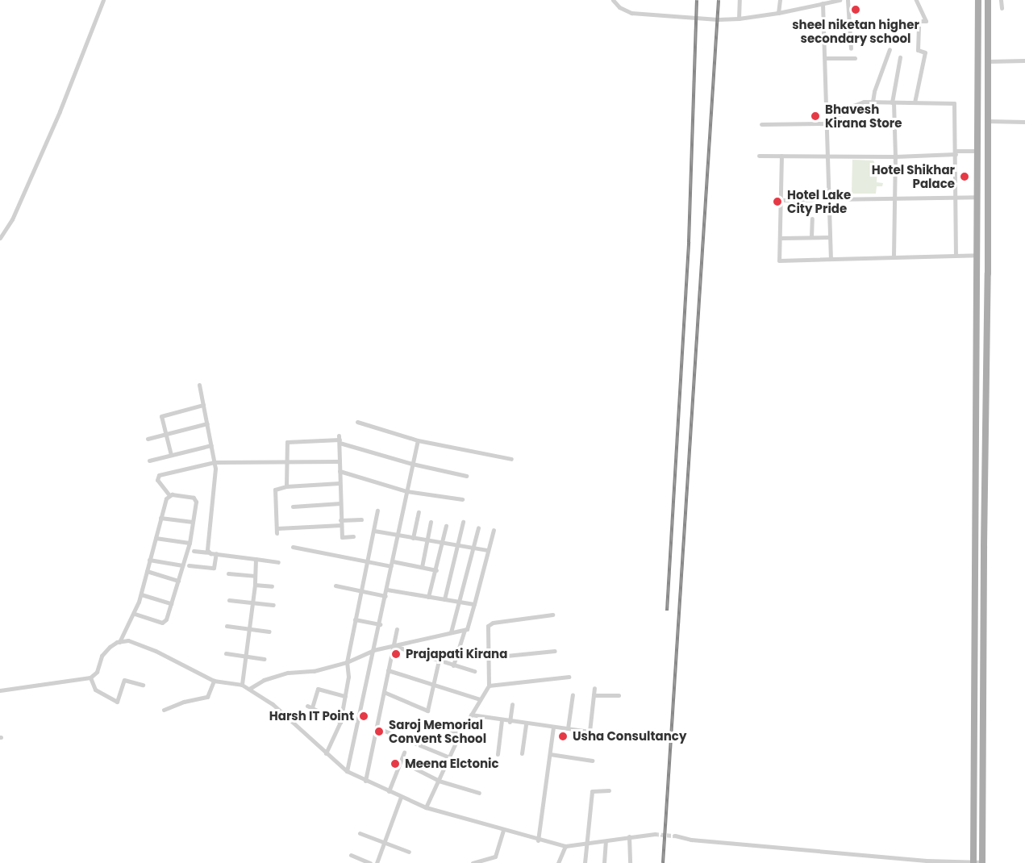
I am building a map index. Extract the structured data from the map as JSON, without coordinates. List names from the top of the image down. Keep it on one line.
{"places":["sheel niketan higher secondary school","Bhavesh Kirana Store","Hotel Shikhar Palace","Hotel Lake City Pride","Prajapati Kirana","Harsh IT Point","Saroj Memorial Convent School","Usha Consultancy","Meena Elctonic"]}
